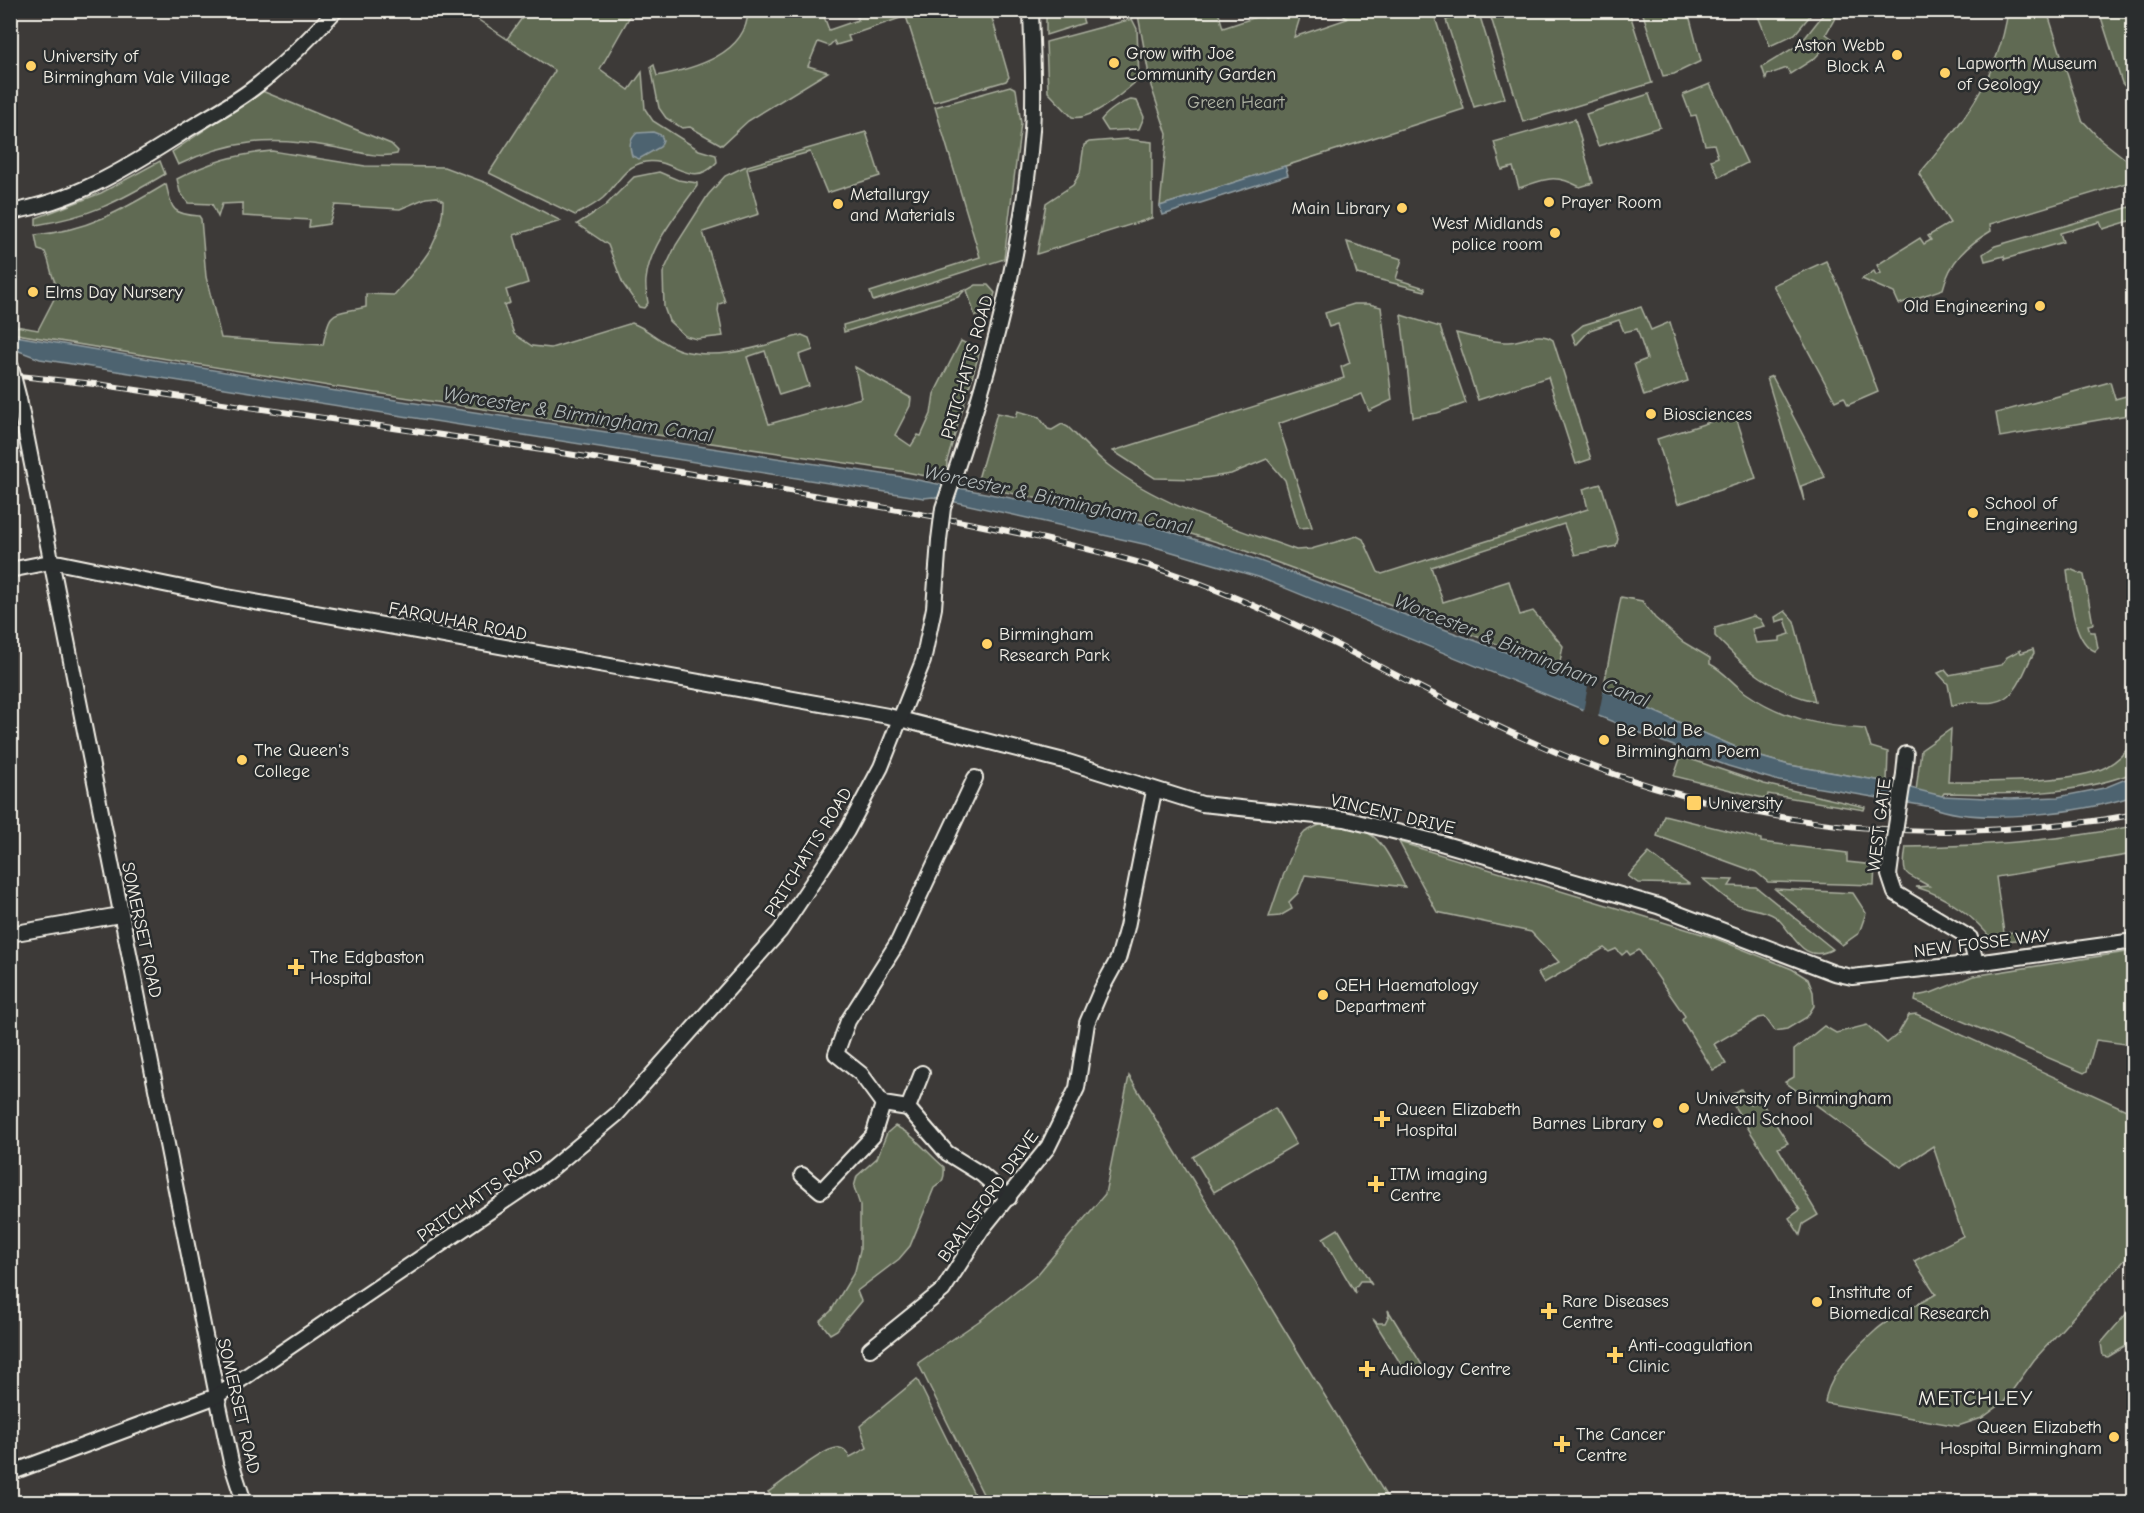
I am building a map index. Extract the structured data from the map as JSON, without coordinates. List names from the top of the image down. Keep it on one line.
{"streets":{"street":["PRITCHATTS ROAD","FARQUHAR ROAD","VINCENT DRIVE","WEST GATE","SOMERSET ROAD","NEW FOSSE WAY","BRAILSFORD DRIVE"]},"crossings":[["PRITCHATTS ROAD","FARQUHAR ROAD"],["PRITCHATTS ROAD","VINCENT DRIVE"],["PRITCHATTS ROAD","SOMERSET ROAD"],["FARQUHAR ROAD","VINCENT DRIVE"],["FARQUHAR ROAD","SOMERSET ROAD"],["VINCENT DRIVE","NEW FOSSE WAY"],["VINCENT DRIVE","BRAILSFORD DRIVE"],["WEST GATE","NEW FOSSE WAY"]],"districts":["METCHLEY"],"water":["Worcester & Birmingham Canal"],"parks":["Green Heart"],"places":{"other":["Aston Webb Block A","Grow with Joe Community Garden","University of Birmingham Vale Village","Lapworth Museum of Geology","Prayer Room","Metallurgy and Materials","Main Library","West Midlands police room","Elms Day Nursery","Old Engineering","Biosciences","School of Engineering","Birmingham Research Park","Be Bold Be Birmingham Poem","The Queen's College","QEH Haematology Department","University of Birmingham Medical School","Barnes Library","Institute of Biomedical Research","Queen Elizabeth Hospital Birmingham"],"transit":["University"],"health":["The Edgbaston Hospital","Queen Elizabeth Hospital","ITM imaging Centre","Rare Diseases Centre","Anti-coagulation Clinic","Audiology Centre","The Cancer Centre"]}}
